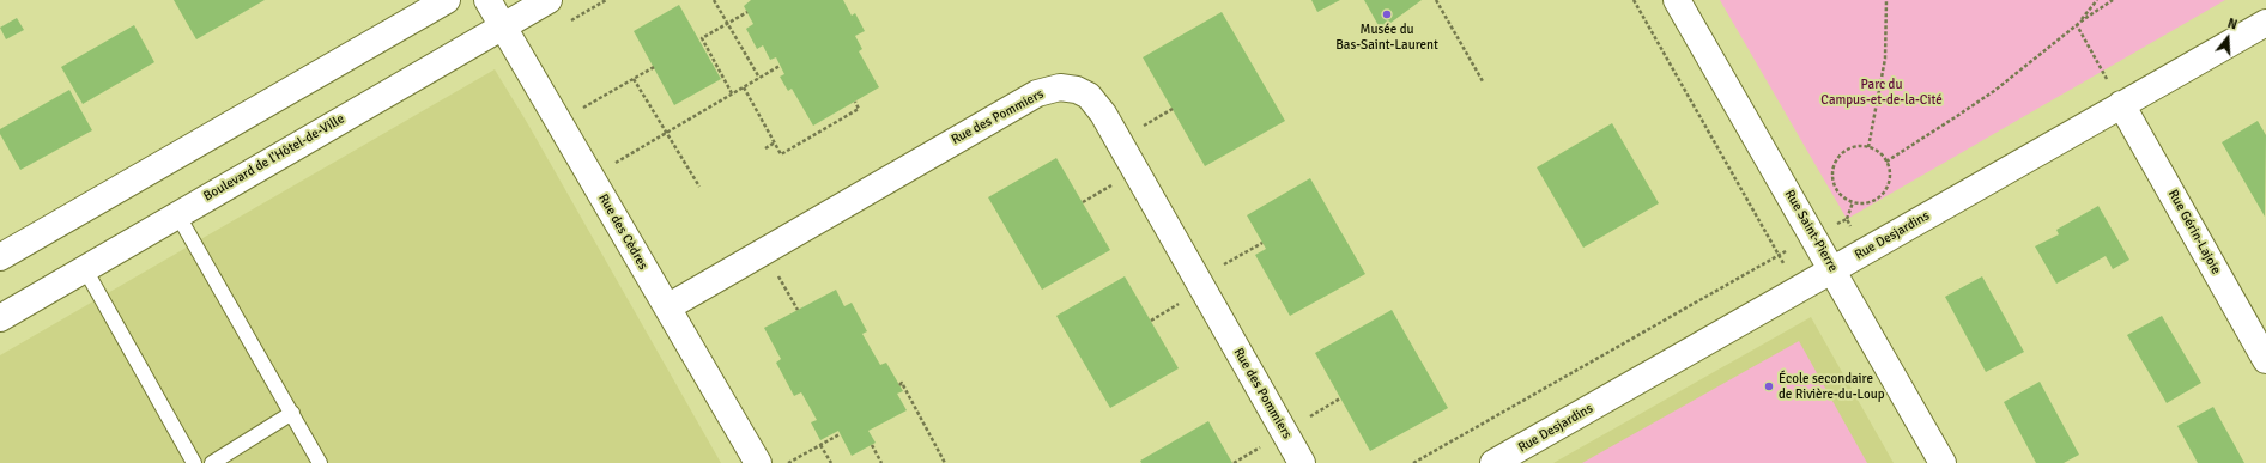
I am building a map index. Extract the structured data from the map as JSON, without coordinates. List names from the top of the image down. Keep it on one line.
{"streets":{"street":["Rue des Pommiers","Boulevard de l'Hôtel-de-Ville","Rue Saint-Pierre","Rue des Cèdres","Rue Gérin-Lajoie","Rue Desjardins"]},"crossings":[["Rue des Pommiers","Rue des Cèdres"],["Boulevard de l'Hôtel-de-Ville","Rue des Cèdres"],["Rue Saint-Pierre","Rue Desjardins"],["Rue Gérin-Lajoie","Rue Desjardins"]],"parks":["Parc du Campus-et-de-la-Cité"],"places":["Musée du Bas-Saint-Laurent","École secondaire de Rivière-du-Loup"],"north":"top"}
